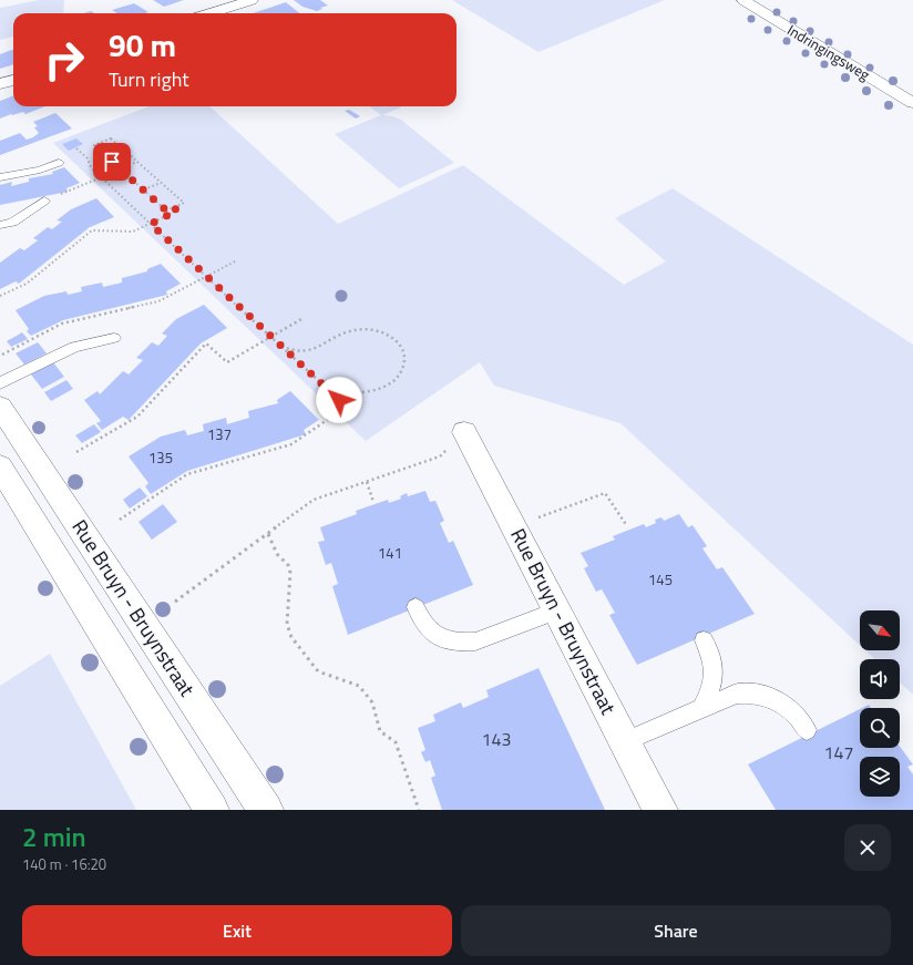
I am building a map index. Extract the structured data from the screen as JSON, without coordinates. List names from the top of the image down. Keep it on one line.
{"streets":{"street":["Indringingsweg","Rue Bruyn - Bruynstraat"]},"house_numbers":["137","135","141","145","143","147"],"north":"bottom right","page":{"turn":["90 m","Turn right"],"heading":["2 min","140 m · 16:20"],"buttons":["Exit","Share"]}}
